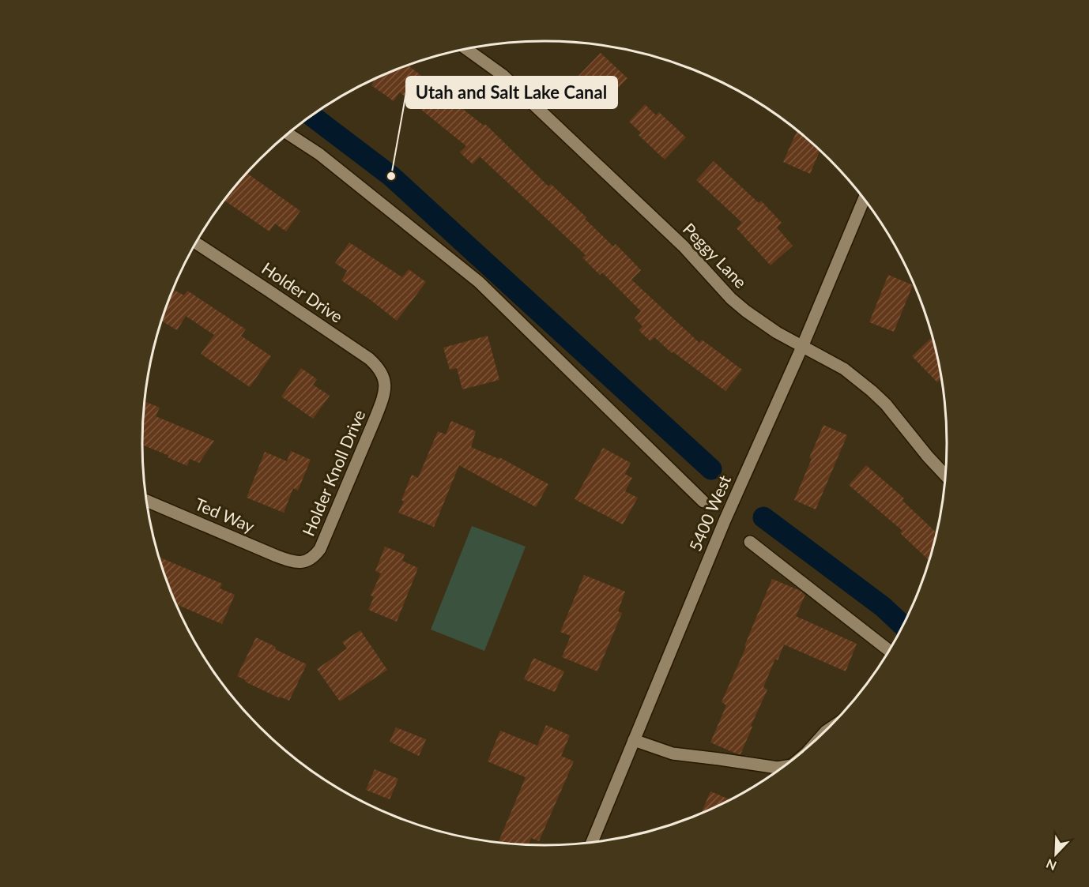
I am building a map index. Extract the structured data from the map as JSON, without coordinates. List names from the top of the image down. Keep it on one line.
{"streets":{"street":["Peggy Lane","Holder Drive","Holder Knoll Drive","5400 West","Ted Way"]},"crossings":[["Peggy Lane","5400 West"],["Holder Drive","Holder Knoll Drive"],["Holder Knoll Drive","Ted Way"]],"places":["Utah and Salt Lake Canal"],"north":"bottom left"}
